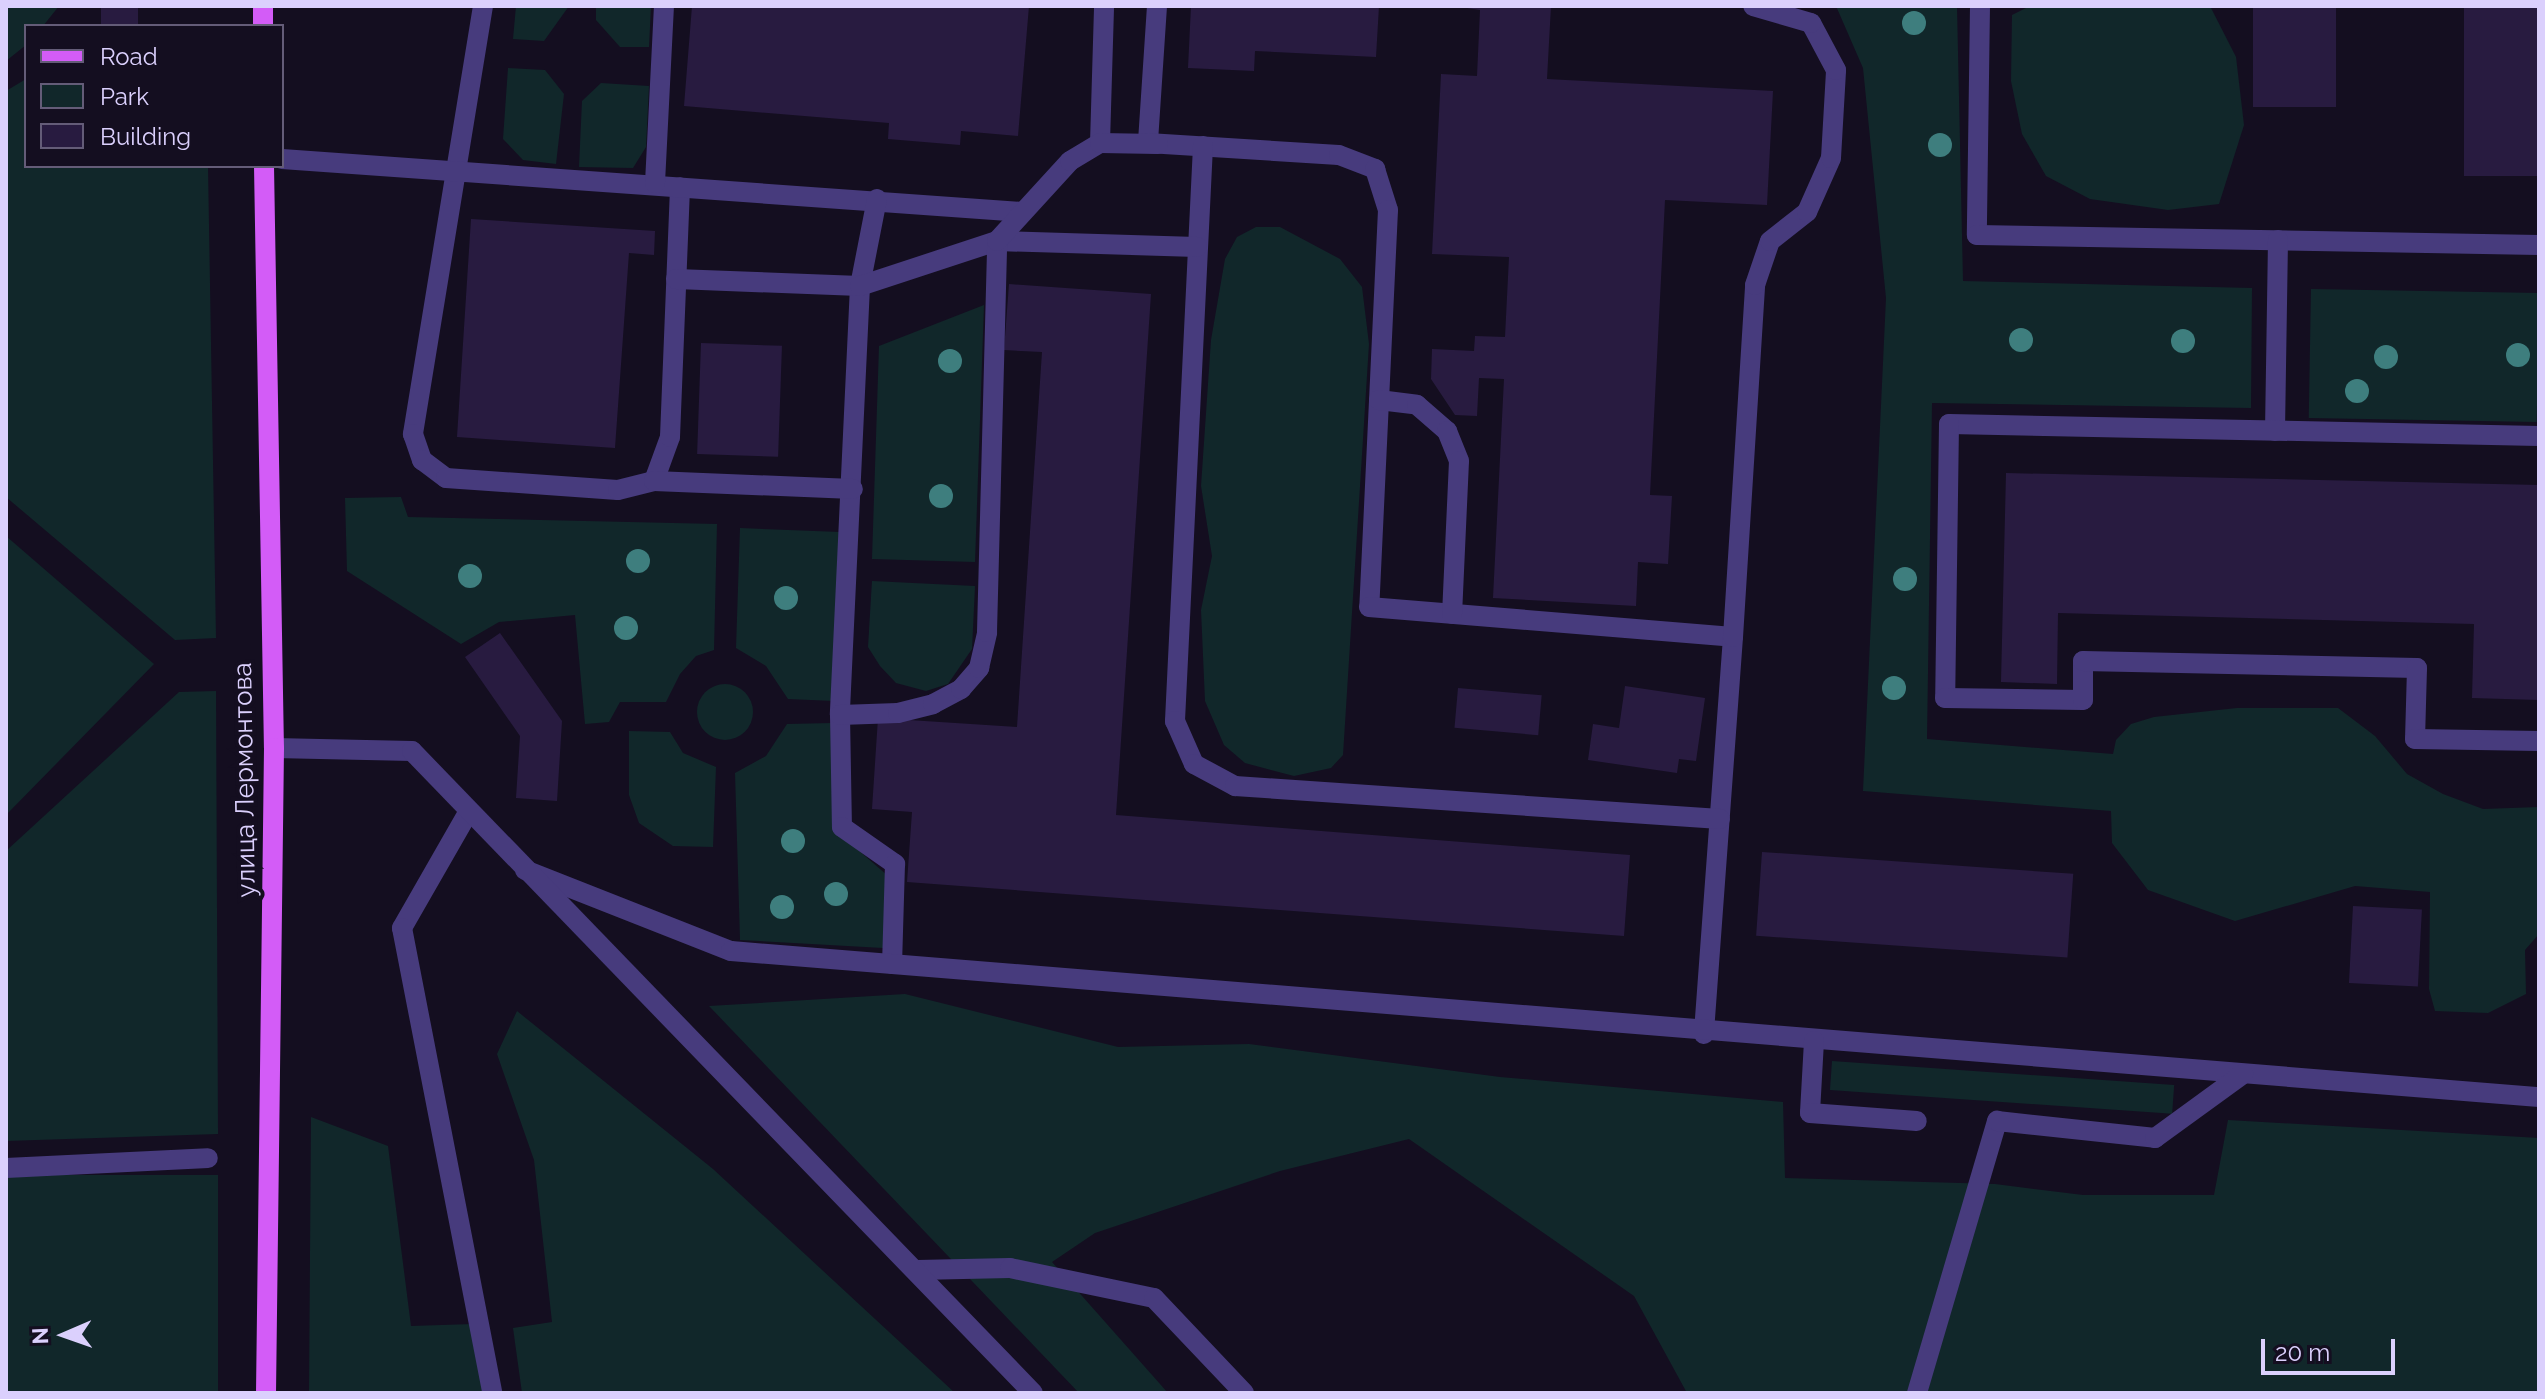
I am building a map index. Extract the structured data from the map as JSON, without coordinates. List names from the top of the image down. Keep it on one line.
{"streets":{"main road":["улица Лермонтова"]},"legend":["Road","Park","Building"],"scale_bar":"20 m","north":"left"}
